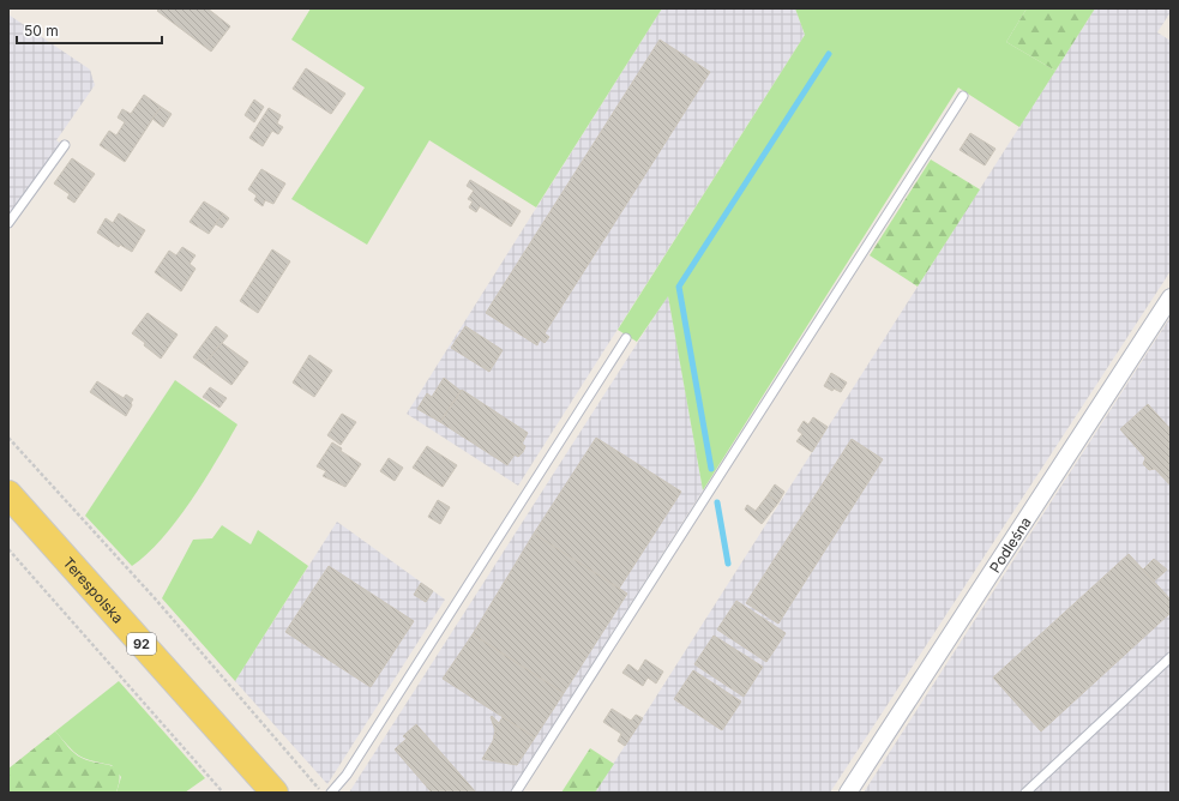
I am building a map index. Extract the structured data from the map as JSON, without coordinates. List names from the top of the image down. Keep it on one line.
{"streets":{"main road":["Terespolska","92"],"street":["Podleśna"]},"scale_bar":"50 m"}
